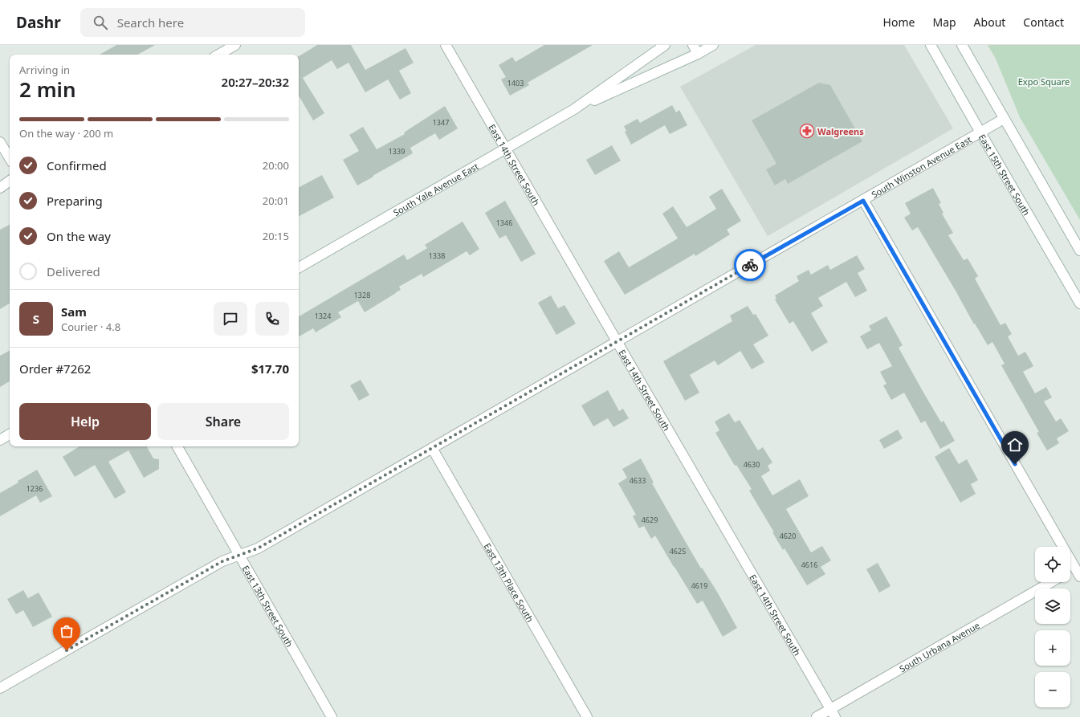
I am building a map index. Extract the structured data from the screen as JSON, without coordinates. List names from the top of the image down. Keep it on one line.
{"streets":{"street":["East 14th Street South","South Winston Avenue East","East 15th Street South","South Yale Avenue East","East 13th Place South","East 13th Street South","South Urbana Avenue"]},"crossings":[["East 14th Street South","South Winston Avenue East"],["East 14th Street South","South Yale Avenue East"],["East 14th Street South","South Urbana Avenue"],["South Winston Avenue East","East 15th Street South"],["South Winston Avenue East","East 13th Place South"],["South Winston Avenue East","East 13th Street South"]],"parks":["Expo Square"],"places":{"pharmacy":["Walgreens"]},"house_numbers":["1403","1347","1339","1346","1338","1328","1324","4630","4633","1236","4629","4620","4625","4616","4619"],"page":{"header":"Dashr","search":"Search here","nav":["Home","Map","About","Contact"],"heading":["2 min","Arriving in","20:27–20:32"],"panel":["Sam","Courier · 4.8","Order #7262","$17.70"],"bar":"On the way · 200 m","list":[["Confirmed","20:00"],["Preparing","20:01"],["On the way","20:15"],"Delivered"],"round":"S","buttons":["Help","Share"],"map_buttons":["+","−"]}}
